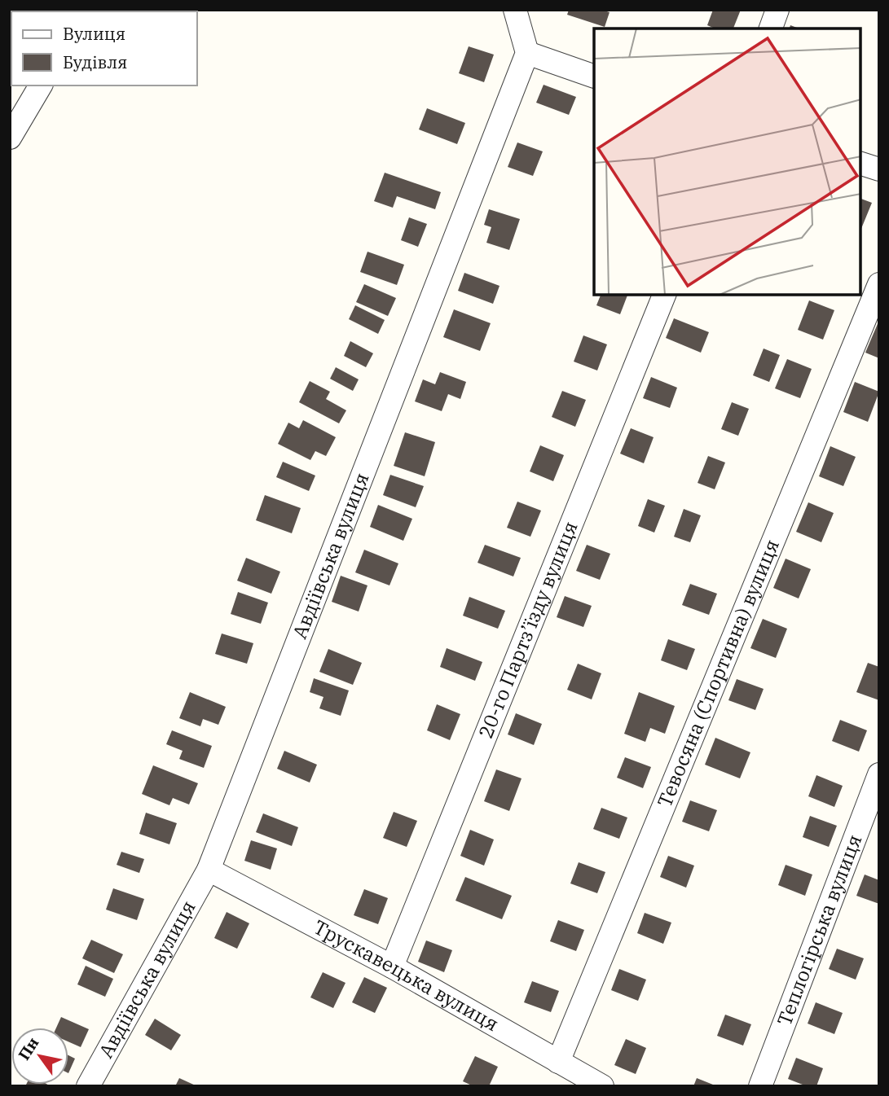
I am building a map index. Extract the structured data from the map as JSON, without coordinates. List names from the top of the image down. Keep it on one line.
{"streets":{"street":["Авдіївська вулиця","20-го Партз’їзду вулиця","Тевосяна (Спортивна) вулиця","Теплогірська вулиця","Трускавецька вулиця"]},"crossings":[["Авдіївська вулиця","Трускавецька вулиця"],["20-го Партз’їзду вулиця","Трускавецька вулиця"],["Тевосяна (Спортивна) вулиця","Трускавецька вулиця"]],"legend":["Вулиця","Будівля"],"north":"top left"}
